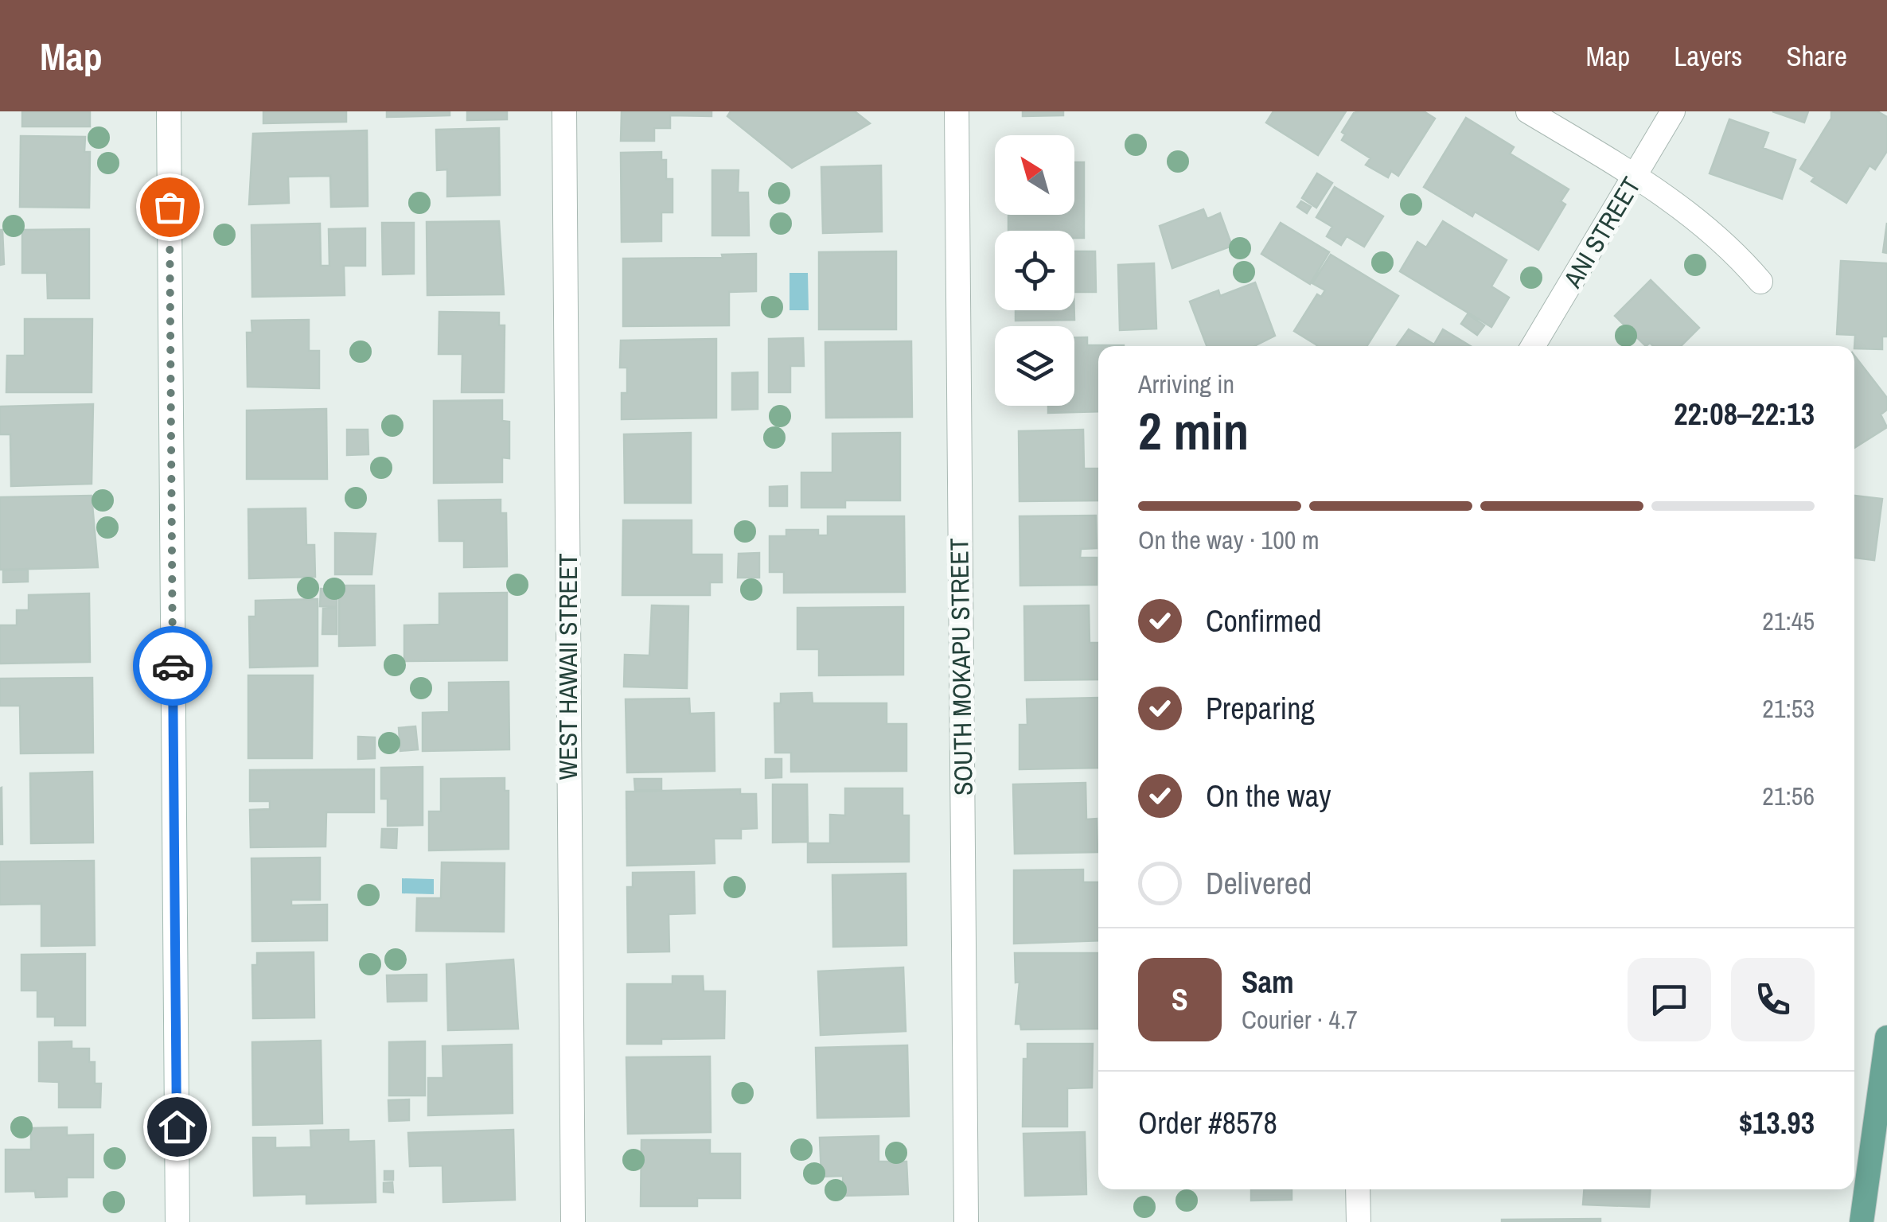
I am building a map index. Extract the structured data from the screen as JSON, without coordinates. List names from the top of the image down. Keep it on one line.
{"streets":{"street":["ANI STREET","WEST HAWAII STREET","SOUTH MOKAPU STREET"]},"north":"top left","page":{"header":"Map","nav":["Map","Layers","Share"],"heading":["2 min","Arriving in","22:08–22:13"],"panel":["Sam","Courier · 4.7","Order #8578","$13.93"],"bar":"On the way · 100 m","list":[["Confirmed","21:45"],["Preparing","21:53"],["On the way","21:56"],"Delivered"],"round":"S"}}
